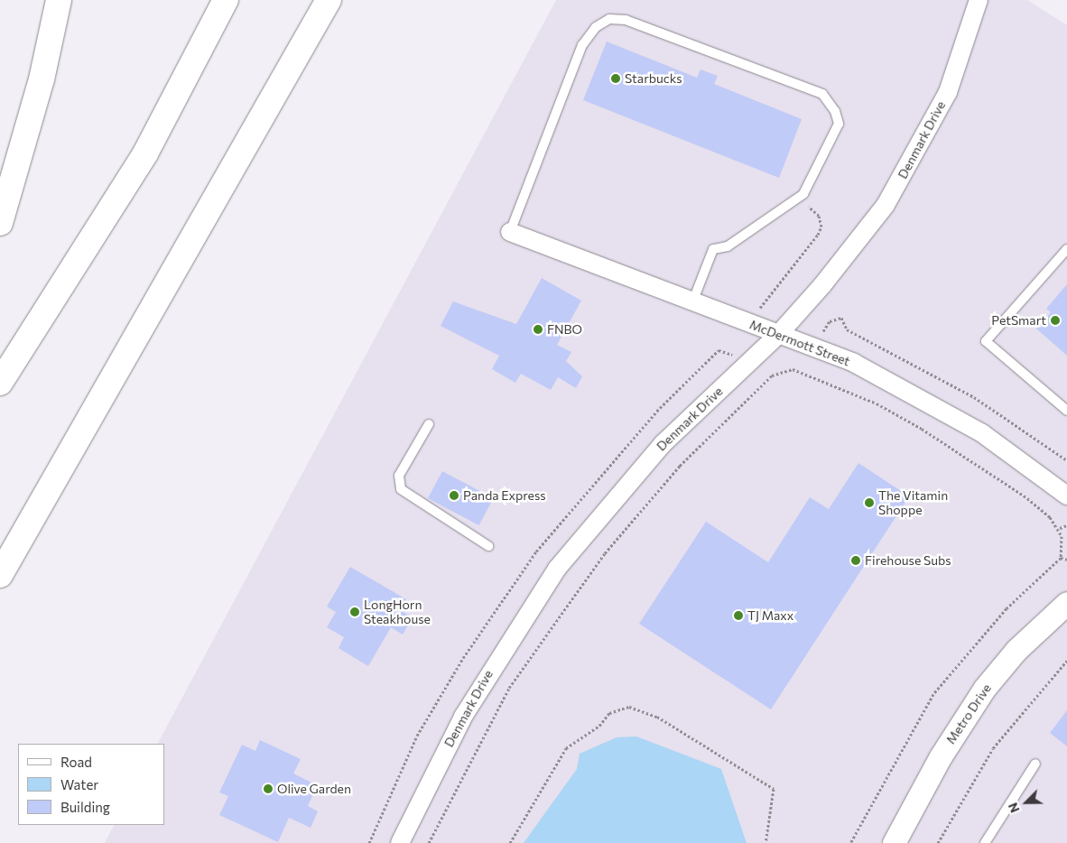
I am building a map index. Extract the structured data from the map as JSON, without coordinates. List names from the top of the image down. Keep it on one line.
{"streets":{"street":["Denmark Drive","McDermott Street","Metro Drive"]},"crossings":[["Denmark Drive","McDermott Street"]],"places":["Starbucks","PetSmart","FNBO","Panda Express","The Vitamin Shoppe","Firehouse Subs","LongHorn Steakhouse","TJ Maxx","Olive Garden"],"legend":["Road","Water","Building"],"north":"bottom left"}
